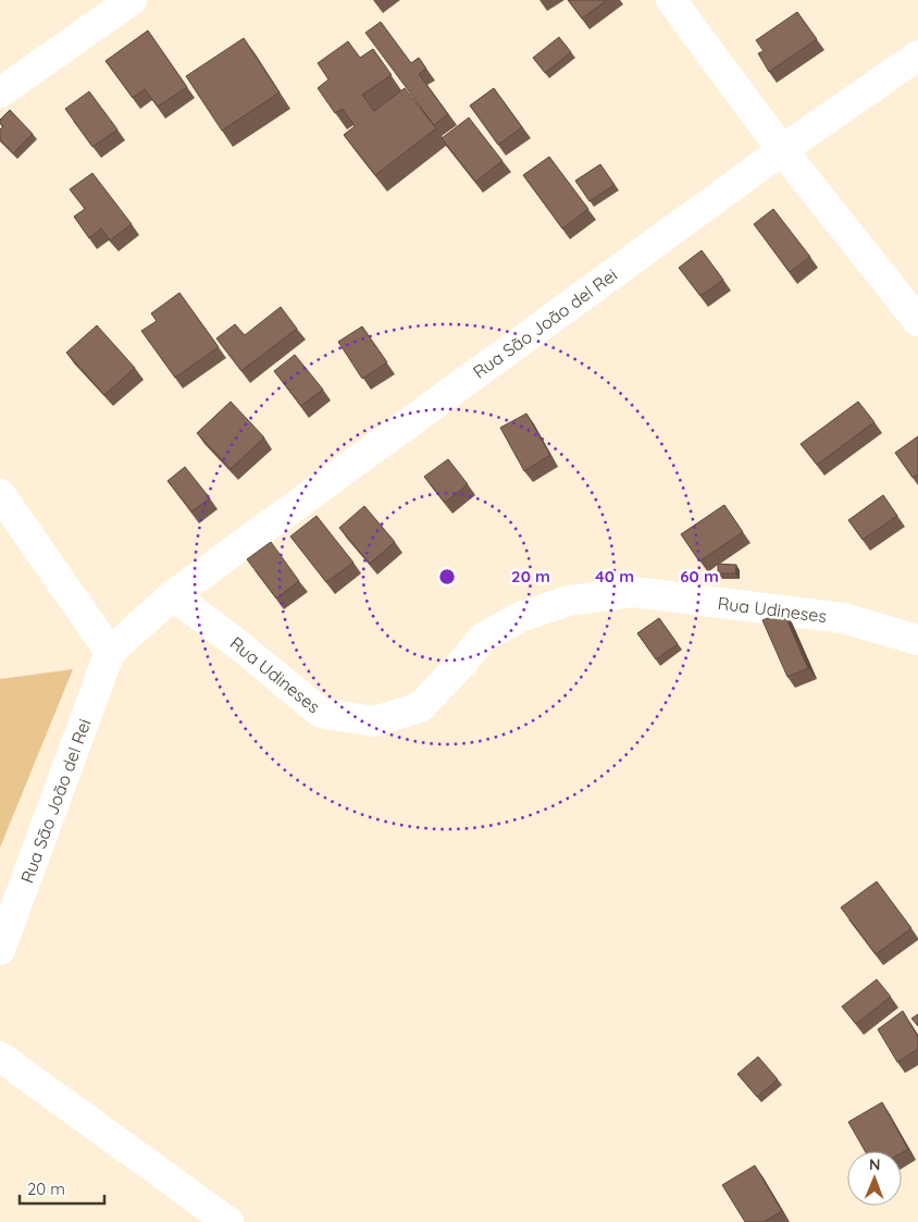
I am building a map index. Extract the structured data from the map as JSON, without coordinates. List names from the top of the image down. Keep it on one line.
{"streets":{"street":["Rua São João del Rei","Rua Udineses"]},"crossings":[["Rua São João del Rei","Rua Udineses"]],"scale_bar":"20 m","north":"top","rings":["20 m","40 m","60 m"]}
